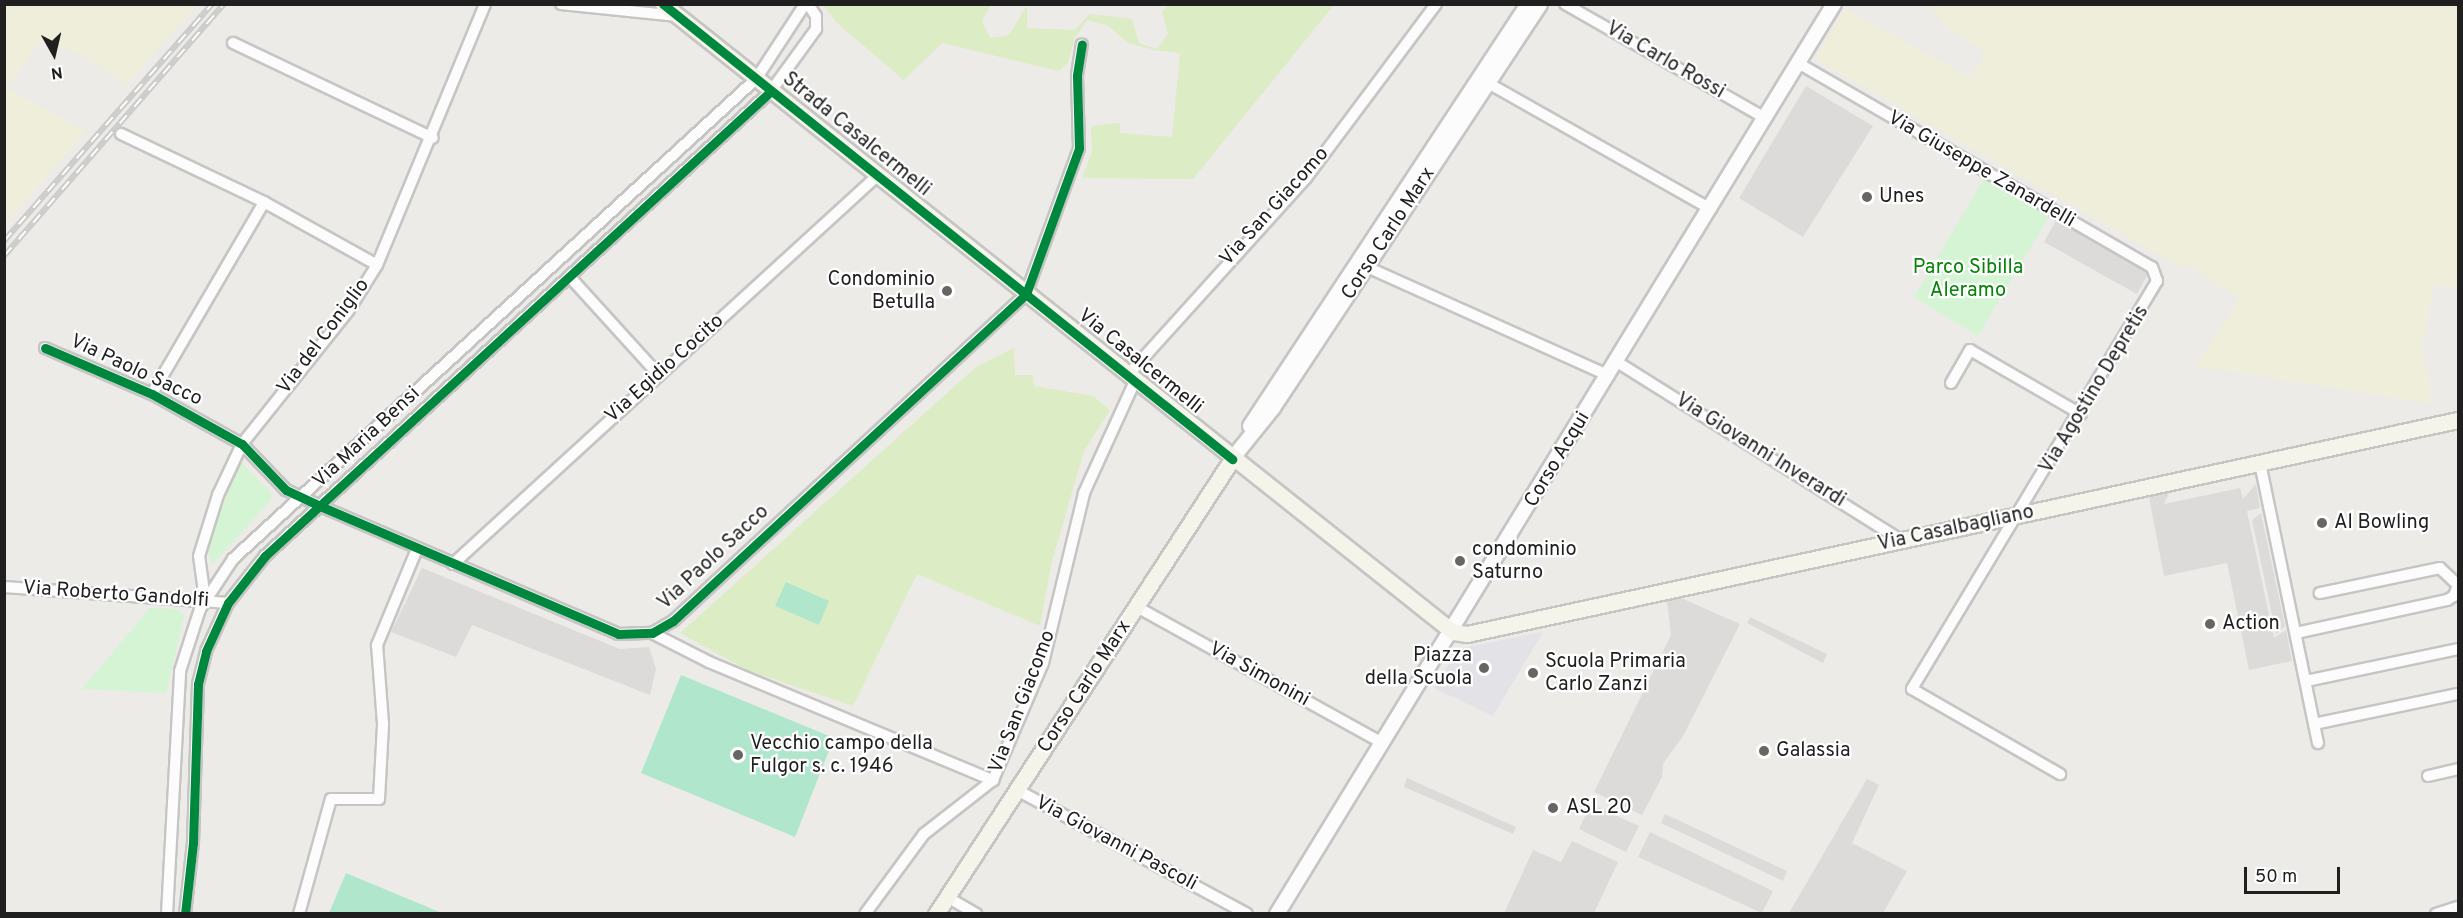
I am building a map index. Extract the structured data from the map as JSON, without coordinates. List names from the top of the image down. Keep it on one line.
{"streets":{"main road":["Strada Casalcermelli","Corso Carlo Marx","Via Casalcermelli","Via Casalbagliano"],"street":["Via Carlo Rossi","Via Giuseppe Zanardelli","Via San Giacomo","Via del Coniglio","Via Egidio Cocito","Via Paolo Sacco","Via Agostino Depretis","Via Maria Bensi","Via Giovanni Inverardi","Corso Acqui","Via Roberto Gandolfi","Via Simonini","Via Giovanni Pascoli"]},"crossings":[["Via Carlo Rossi","Corso Acqui"],["Strada Casalcermelli","Via Casalcermelli"],["Strada Casalcermelli","Via Egidio Cocito"],["Strada Casalcermelli","Via Paolo Sacco"],["Strada Casalcermelli","Via Maria Bensi"],["Via Giuseppe Zanardelli","Via Agostino Depretis"],["Via Giuseppe Zanardelli","Corso Acqui"],["Via San Giacomo","Via Casalcermelli"],["Corso Carlo Marx","Via Casalcermelli"],["Corso Carlo Marx","Via Simonini"],["Corso Carlo Marx","Via Giovanni Pascoli"],["Via del Coniglio","Via Paolo Sacco"],["Via del Coniglio","Via Maria Bensi"],["Via del Coniglio","Via Roberto Gandolfi"],["Via Casalcermelli","Via Paolo Sacco"],["Via Casalcermelli","Corso Acqui"],["Via Casalcermelli","Via Casalbagliano"],["Via Egidio Cocito","Via Paolo Sacco"],["Via Paolo Sacco","Via Maria Bensi"],["Via Agostino Depretis","Via Casalbagliano"],["Via Maria Bensi","Via Roberto Gandolfi"],["Via Giovanni Inverardi","Corso Acqui"],["Via Giovanni Inverardi","Via Casalbagliano"],["Corso Acqui","Via Casalbagliano"],["Corso Acqui","Via Simonini"]],"parks":["Parco Sibilla Aleramo"],"places":["Unes","Condominio Betulla","Al Bowling","condominio Saturno","Action","Piazza della Scuola","Scuola Primaria Carlo Zanzi","Galassia","Vecchio campo della Fulgor s. c. 1946","ASL 20"],"scale_bar":"50 m","north":"bottom"}
